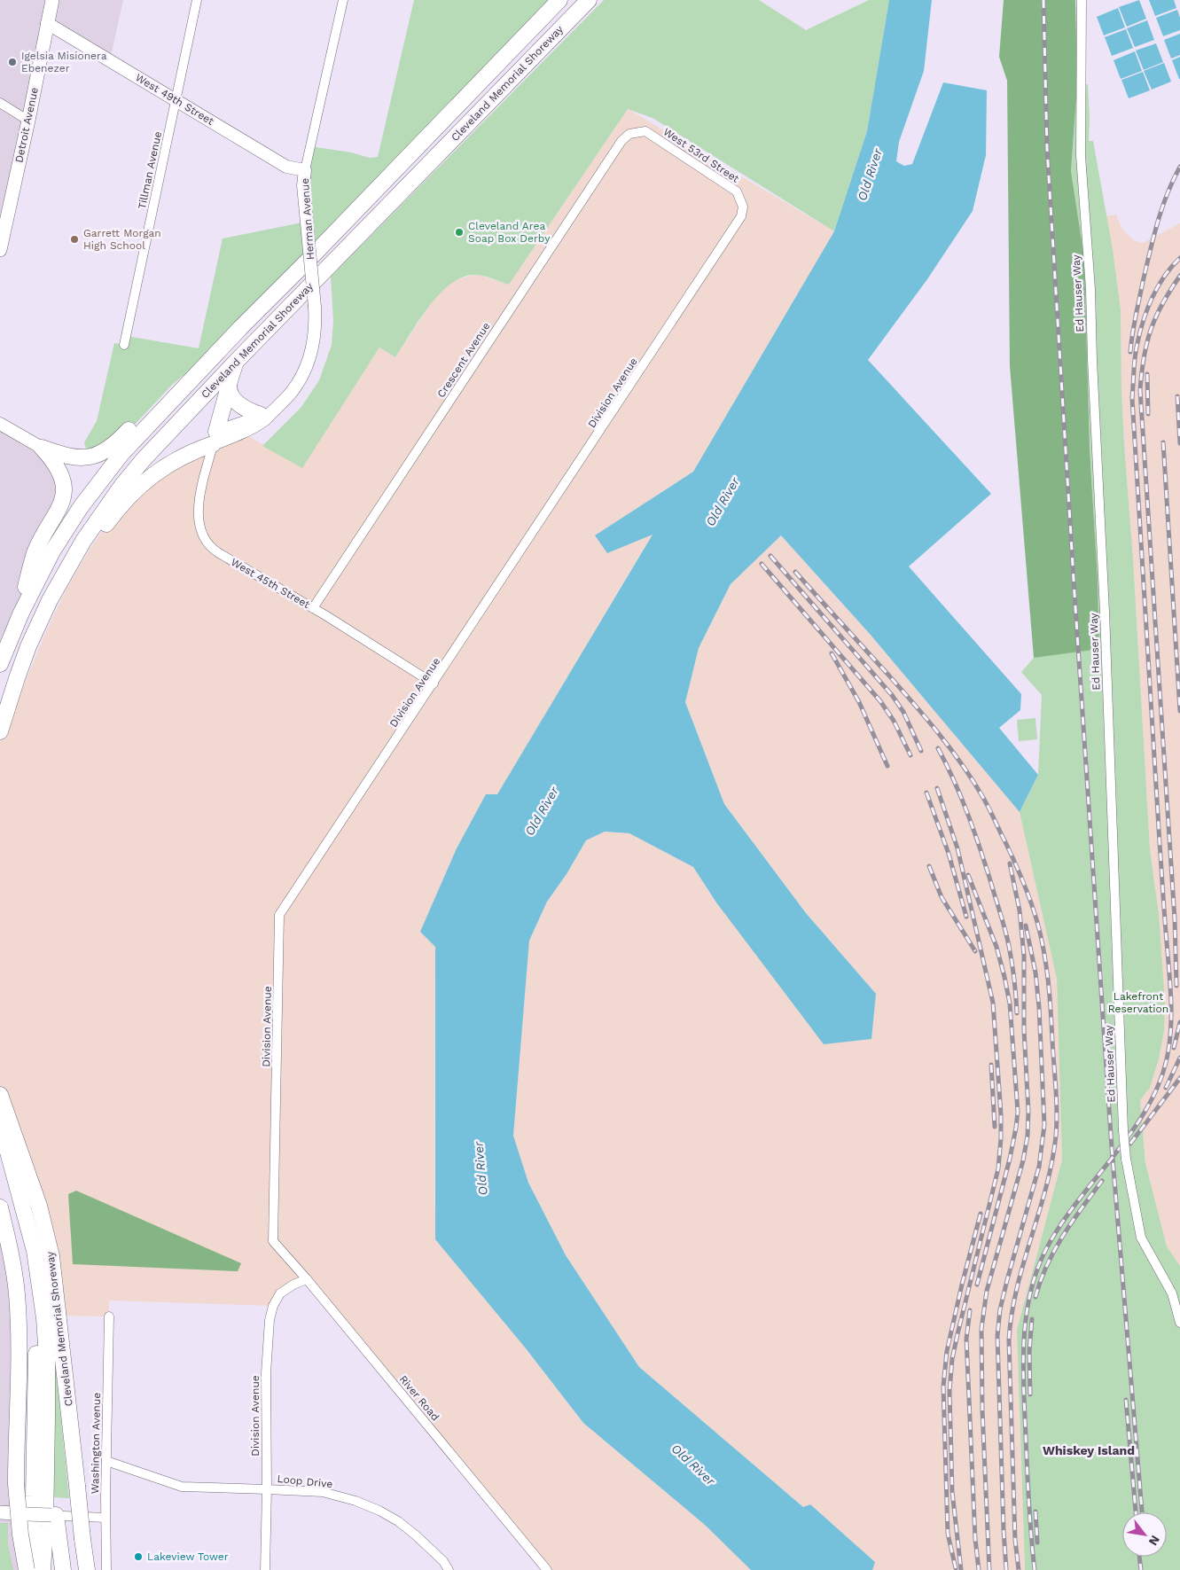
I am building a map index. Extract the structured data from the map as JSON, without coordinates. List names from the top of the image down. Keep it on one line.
{"streets":{"highway":["Cleveland Memorial Shoreway"],"main road":["Detroit Avenue"],"street":["West 49th Street","West 53rd Street","Tillman Avenue","Herman Avenue","Ed Hauser Way","Crescent Avenue","Division Avenue","West 45th Street","River Road","Washington Avenue","Loop Drive"]},"crossings":[["West 49th Street","Detroit Avenue"],["West 49th Street","Tillman Avenue"],["West 49th Street","Herman Avenue"],["West 53rd Street","Crescent Avenue"],["West 53rd Street","Division Avenue"],["Herman Avenue","West 45th Street"],["Crescent Avenue","West 45th Street"],["Division Avenue","West 45th Street"],["Division Avenue","River Road"],["Division Avenue","Loop Drive"],["Washington Avenue","Loop Drive"]],"districts":["Whiskey Island"],"water":["Old River"],"parks":["Lakefront Reservation"],"places":["Igelsia Misionera Ebenezer","Cleveland Area Soap Box Derby","Garrett Morgan High School","Lakeview Tower"],"north":"bottom right"}
